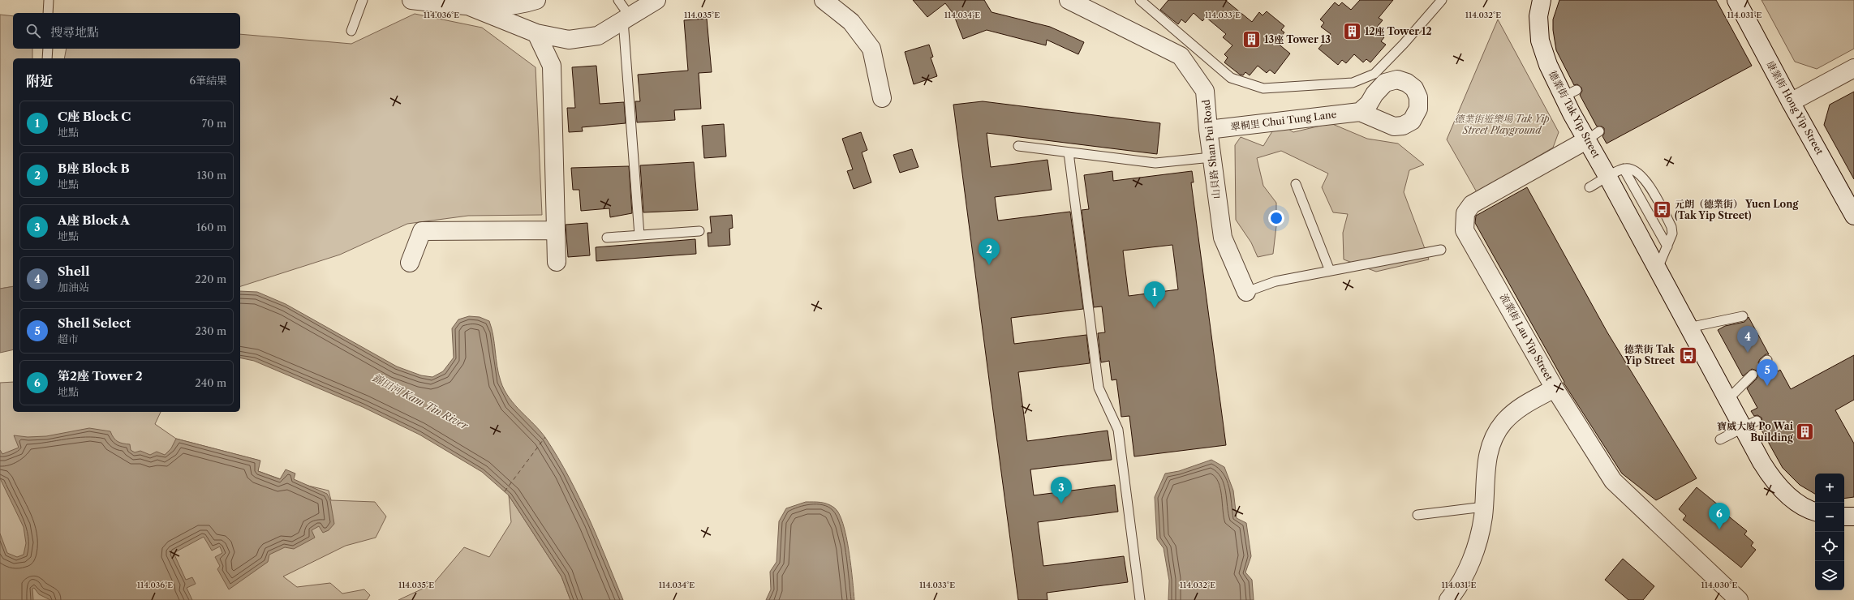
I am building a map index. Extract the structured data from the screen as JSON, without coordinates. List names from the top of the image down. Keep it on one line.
{"streets":{"street":["康業街 Hong Yip Street","德業街 Tak Yip Street","翠桐里 Chui Tung Lane","山貝路 Shan Pui Road","流業街 Lau Yip Street"]},"crossings":[["德業街 Tak Yip Street","流業街 Lau Yip Street"],["翠桐里 Chui Tung Lane","山貝路 Shan Pui Road"]],"water":["錦田河 Kam Tin River"],"parks":["德業街遊樂場 Tak Yip Street Playground"],"places":{"building":["12座 Tower 12","13座 Tower 13","寶威大廈 Po Wai Building"],"bus stop":["元朗（德業街） Yuen Long (Tak Yip Street)","德業街 Tak Yip Street"]},"page":{"search":"搜尋地點","heading":["附近","6筆結果"],"list":[{"mark":"1","name":"C座 Block C","note":"地點","value":"70 m"},{"mark":"2","name":"B座 Block B","note":"地點","value":"130 m"},{"mark":"3","name":"A座 Block A","note":"地點","value":"160 m"},{"mark":"4","name":"Shell","note":"加油站","value":"220 m"},{"mark":"5","name":"Shell Select","note":"超市","value":"230 m"},{"mark":"6","name":"第2座 Tower 2","note":"地點","value":"240 m"}],"pins":["2","1","4","5","3","6"],"map_buttons":["+","−"]},"coordinates":["114.036°E","114.035°E","114.034°E","114.033°E","114.032°E","114.031°E","114.030°E"]}
